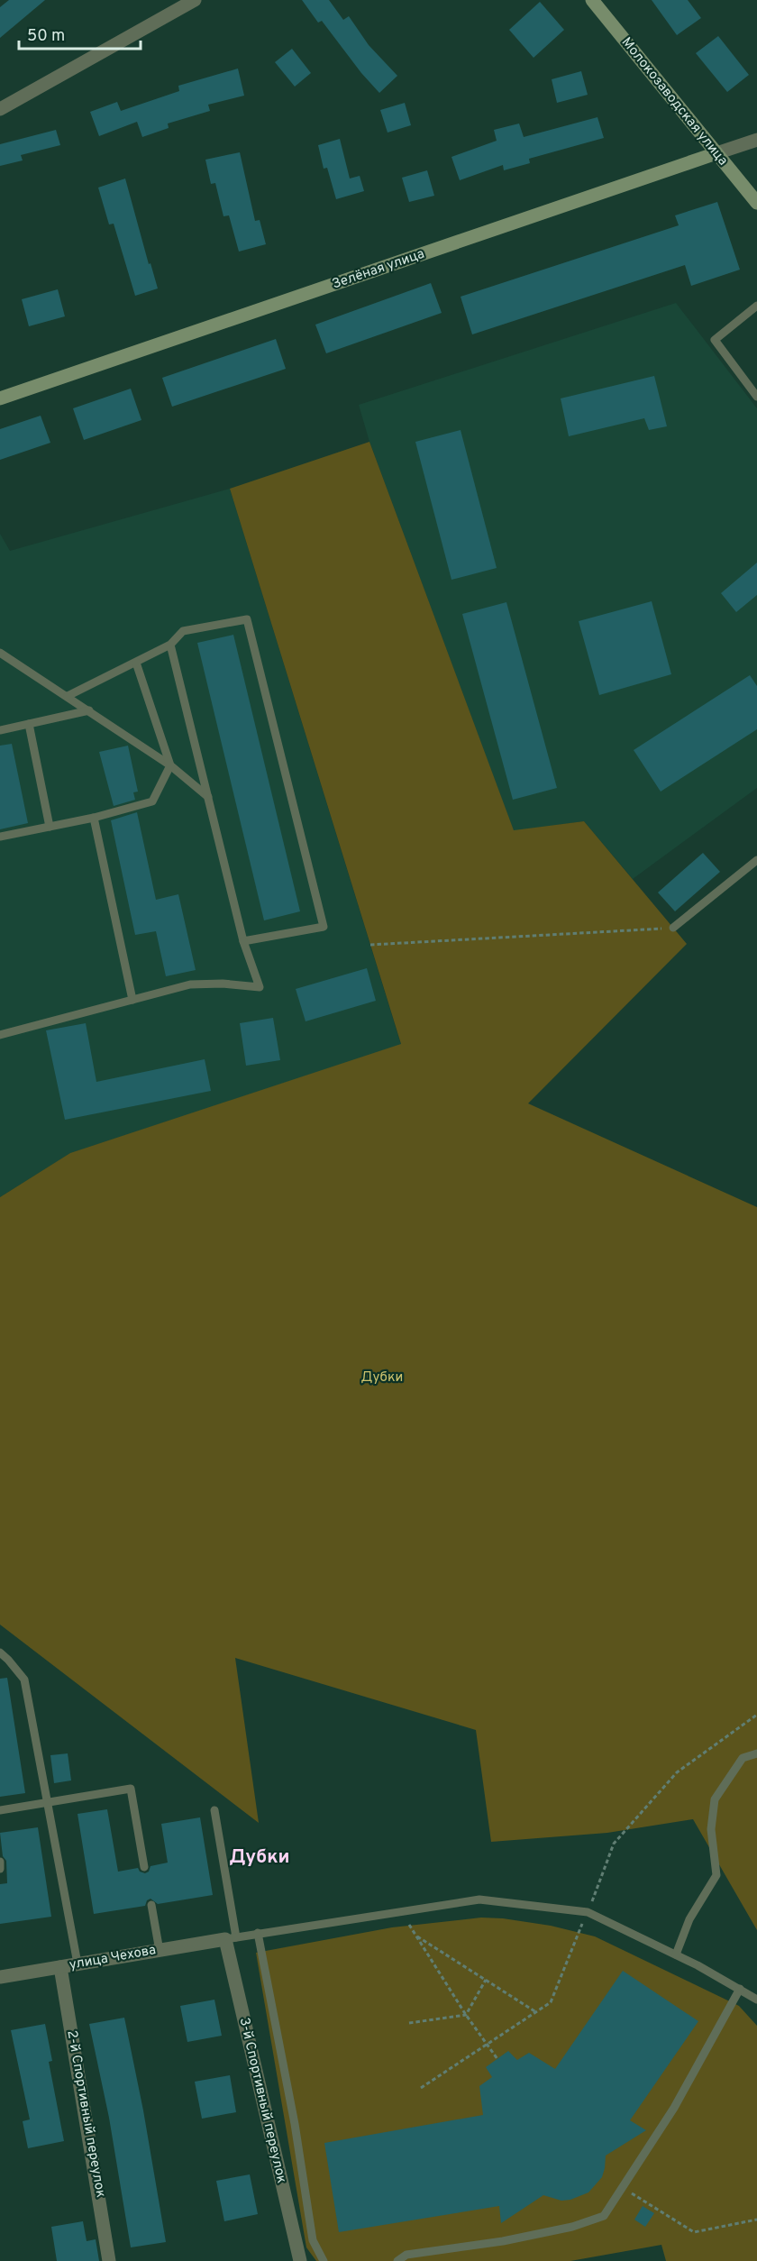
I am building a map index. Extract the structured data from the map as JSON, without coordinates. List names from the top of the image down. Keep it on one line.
{"streets":{"street":["Молокозаводская улица","Зелёная улица","улица Чехова","3-й Спортивный переулок","2-й Спортивный переулок"]},"crossings":[["Молокозаводская улица","Зелёная улица"],["улица Чехова","3-й Спортивный переулок"],["улица Чехова","2-й Спортивный переулок"]],"districts":["Дубки"],"parks":["Дубки"],"scale_bar":"50 m"}
